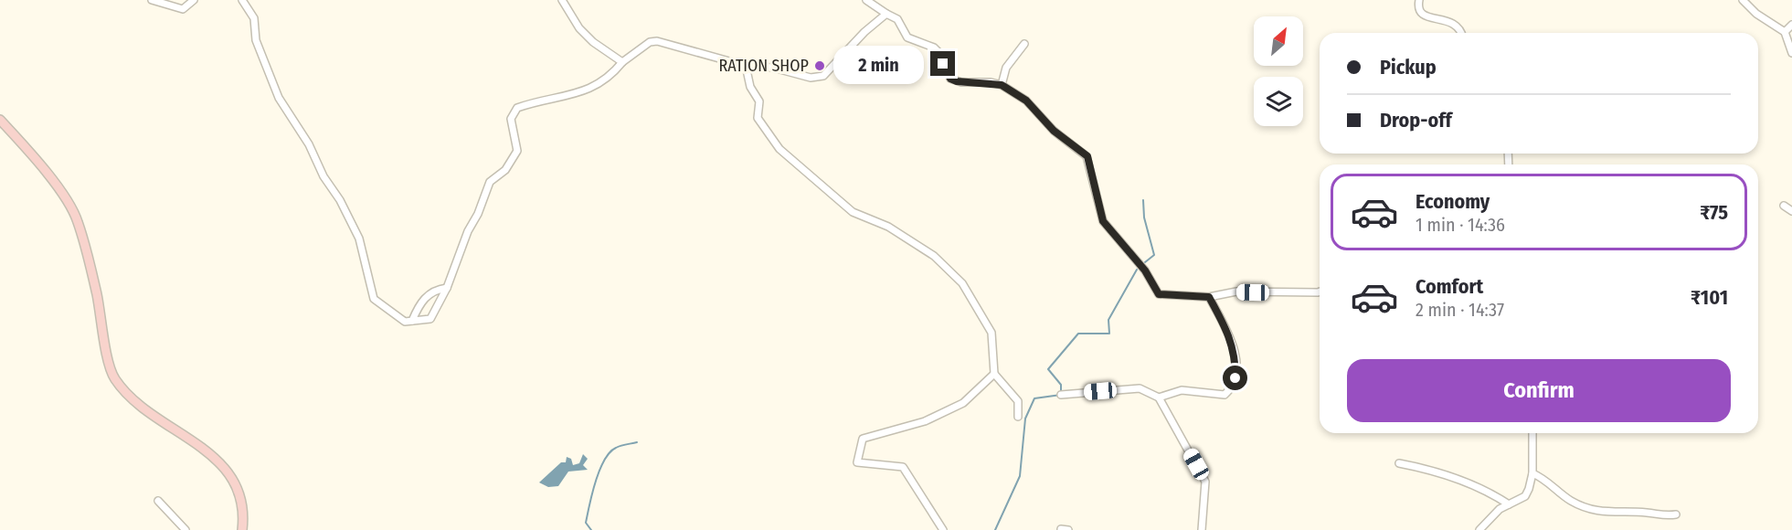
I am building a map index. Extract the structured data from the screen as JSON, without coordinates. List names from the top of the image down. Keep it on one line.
{"places":["RATION SHOP"],"north":"top right","page":{"banner":["Pickup","Drop-off"],"bubble":"2 min","list":[{"name":"Economy","note":"1 min · 14:36","value":"₹75"},{"name":"Comfort","note":"2 min · 14:37","value":"₹101"}],"buttons":"Confirm"}}
